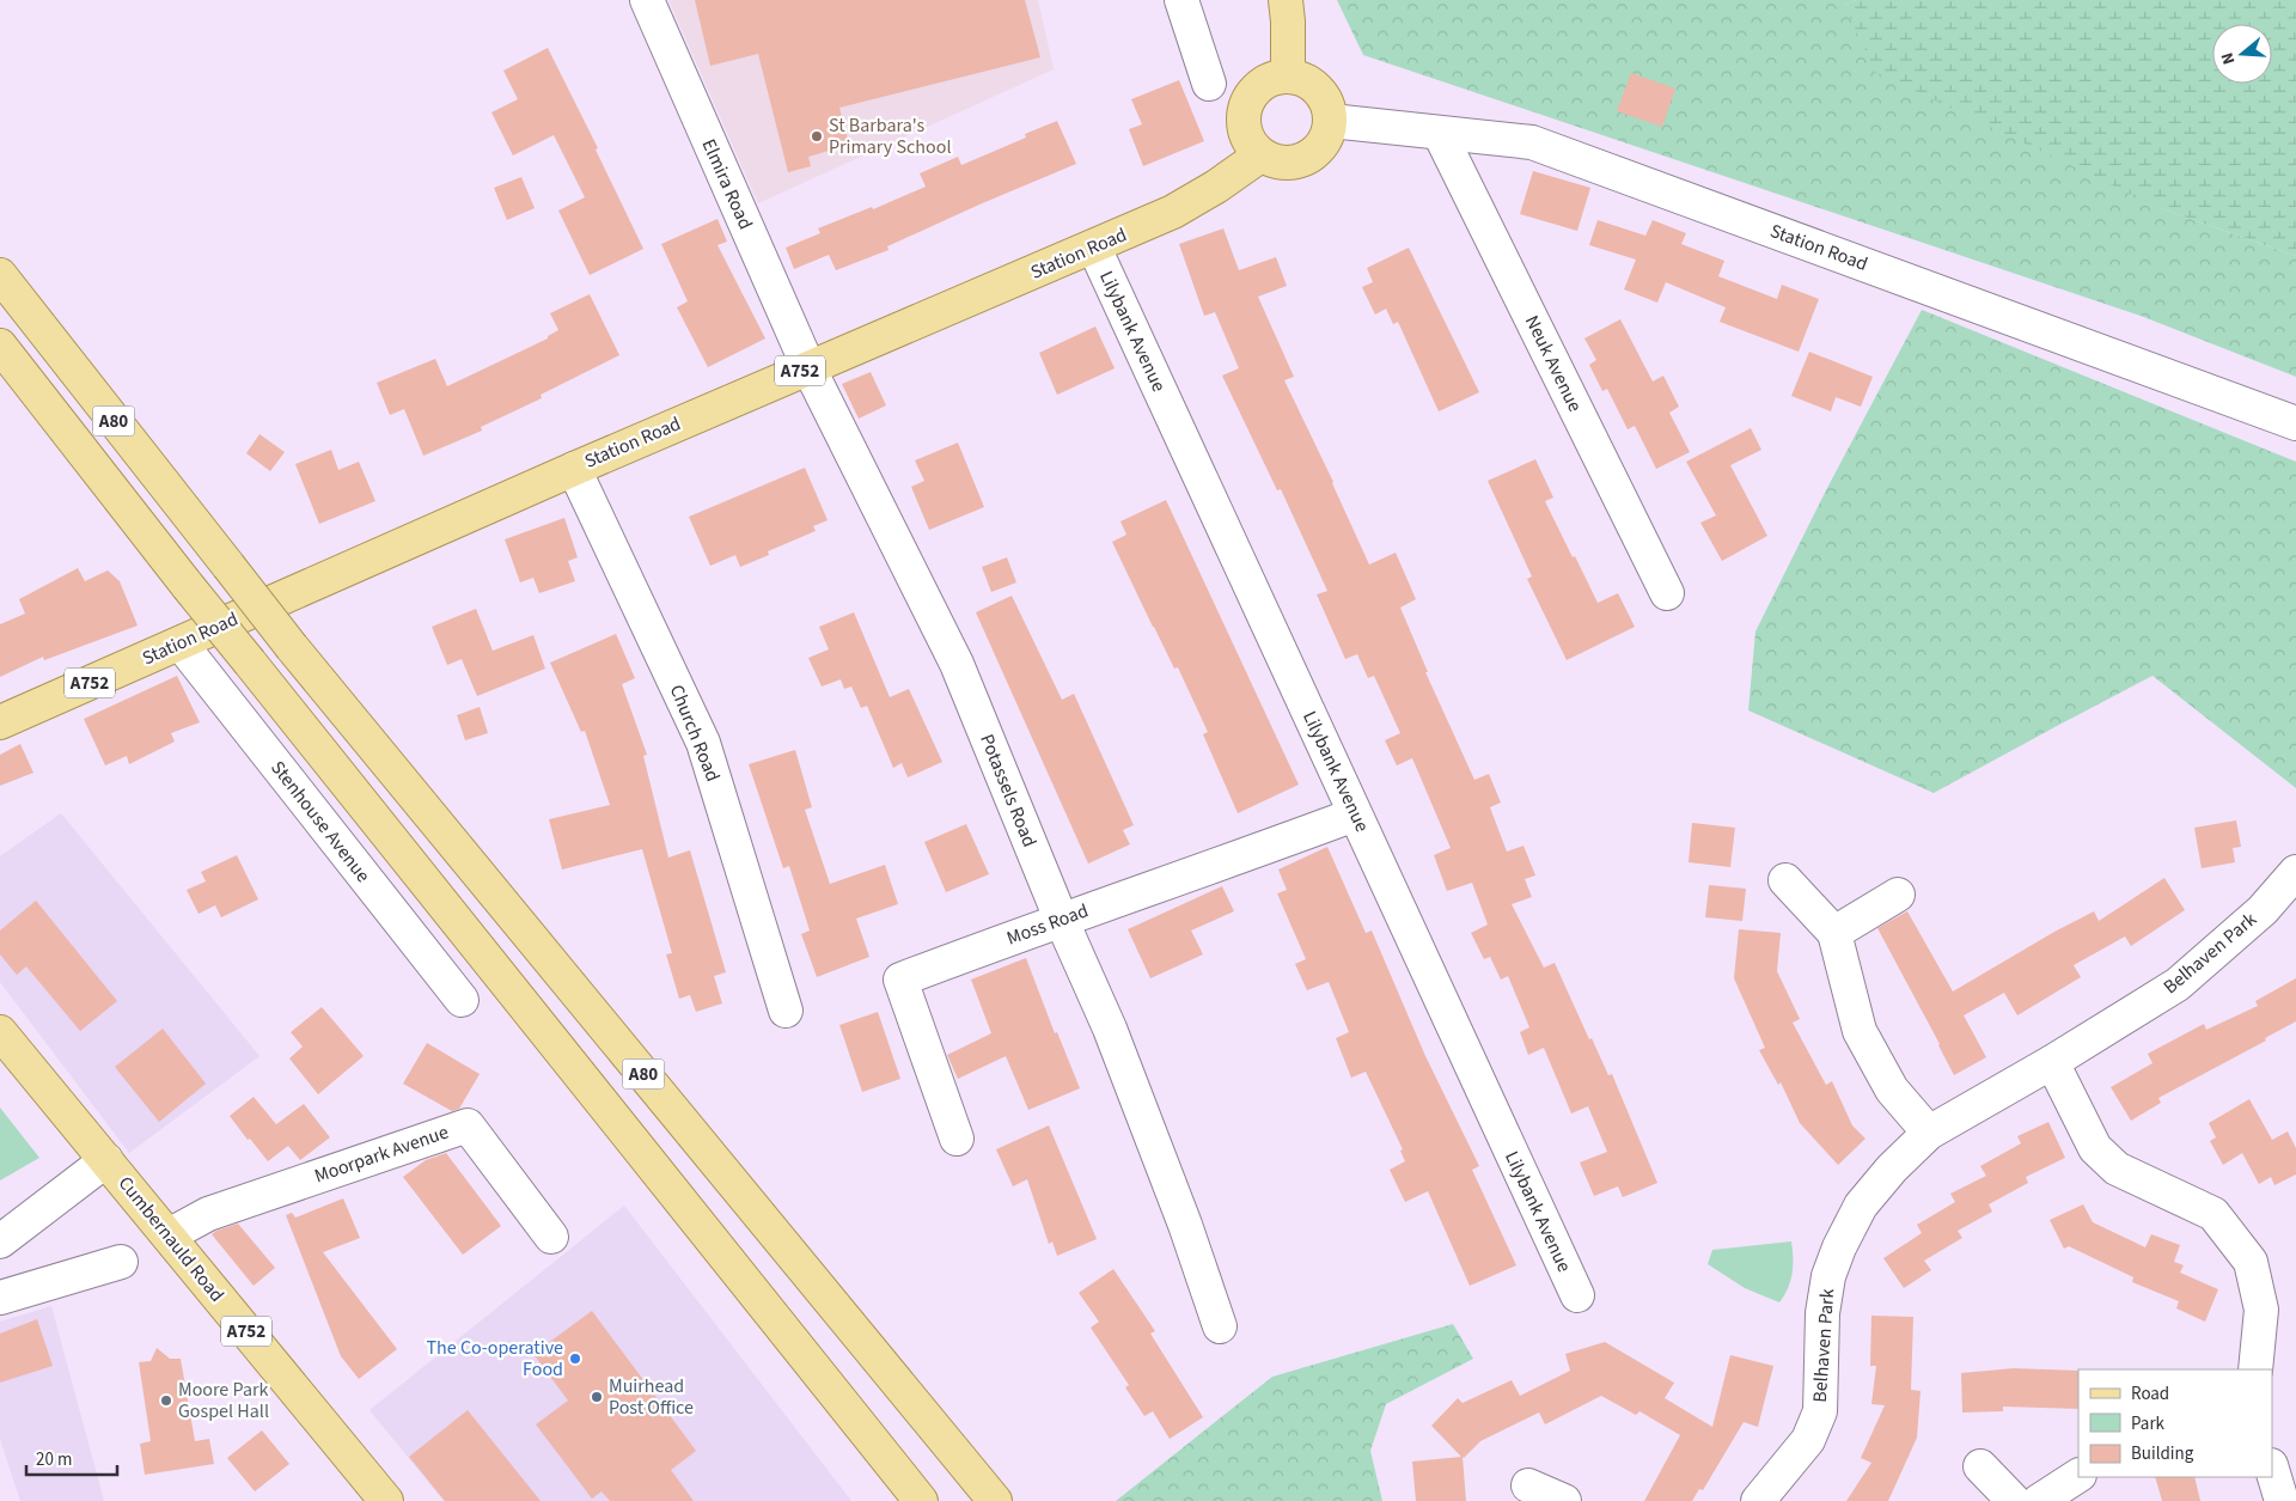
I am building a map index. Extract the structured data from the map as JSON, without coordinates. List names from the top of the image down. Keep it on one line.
{"streets":{"main road":["Station Road","A752","A80","Cumbernauld Road"],"street":["Elmira Road","Lilybank Avenue","Neuk Avenue","Church Road","Potassels Road","Stenhouse Avenue","Moss Road","Belhaven Park","Moorpark Avenue"]},"crossings":[["Elmira Road","Station Road"],["Elmira Road","Potassels Road"],["Station Road","Lilybank Avenue"],["Station Road","Neuk Avenue"],["Station Road","Church Road"],["Station Road","Potassels Road"],["Station Road","Stenhouse Avenue"],["Lilybank Avenue","Moss Road"],["Potassels Road","Moss Road"],["Moorpark Avenue","Cumbernauld Road"]],"places":["St Barbara's Primary School","The Co-operative Food","Muirhead Post Office","Moore Park Gospel Hall"],"legend":["Road","Park","Building"],"scale_bar":"20 m","north":"left"}
